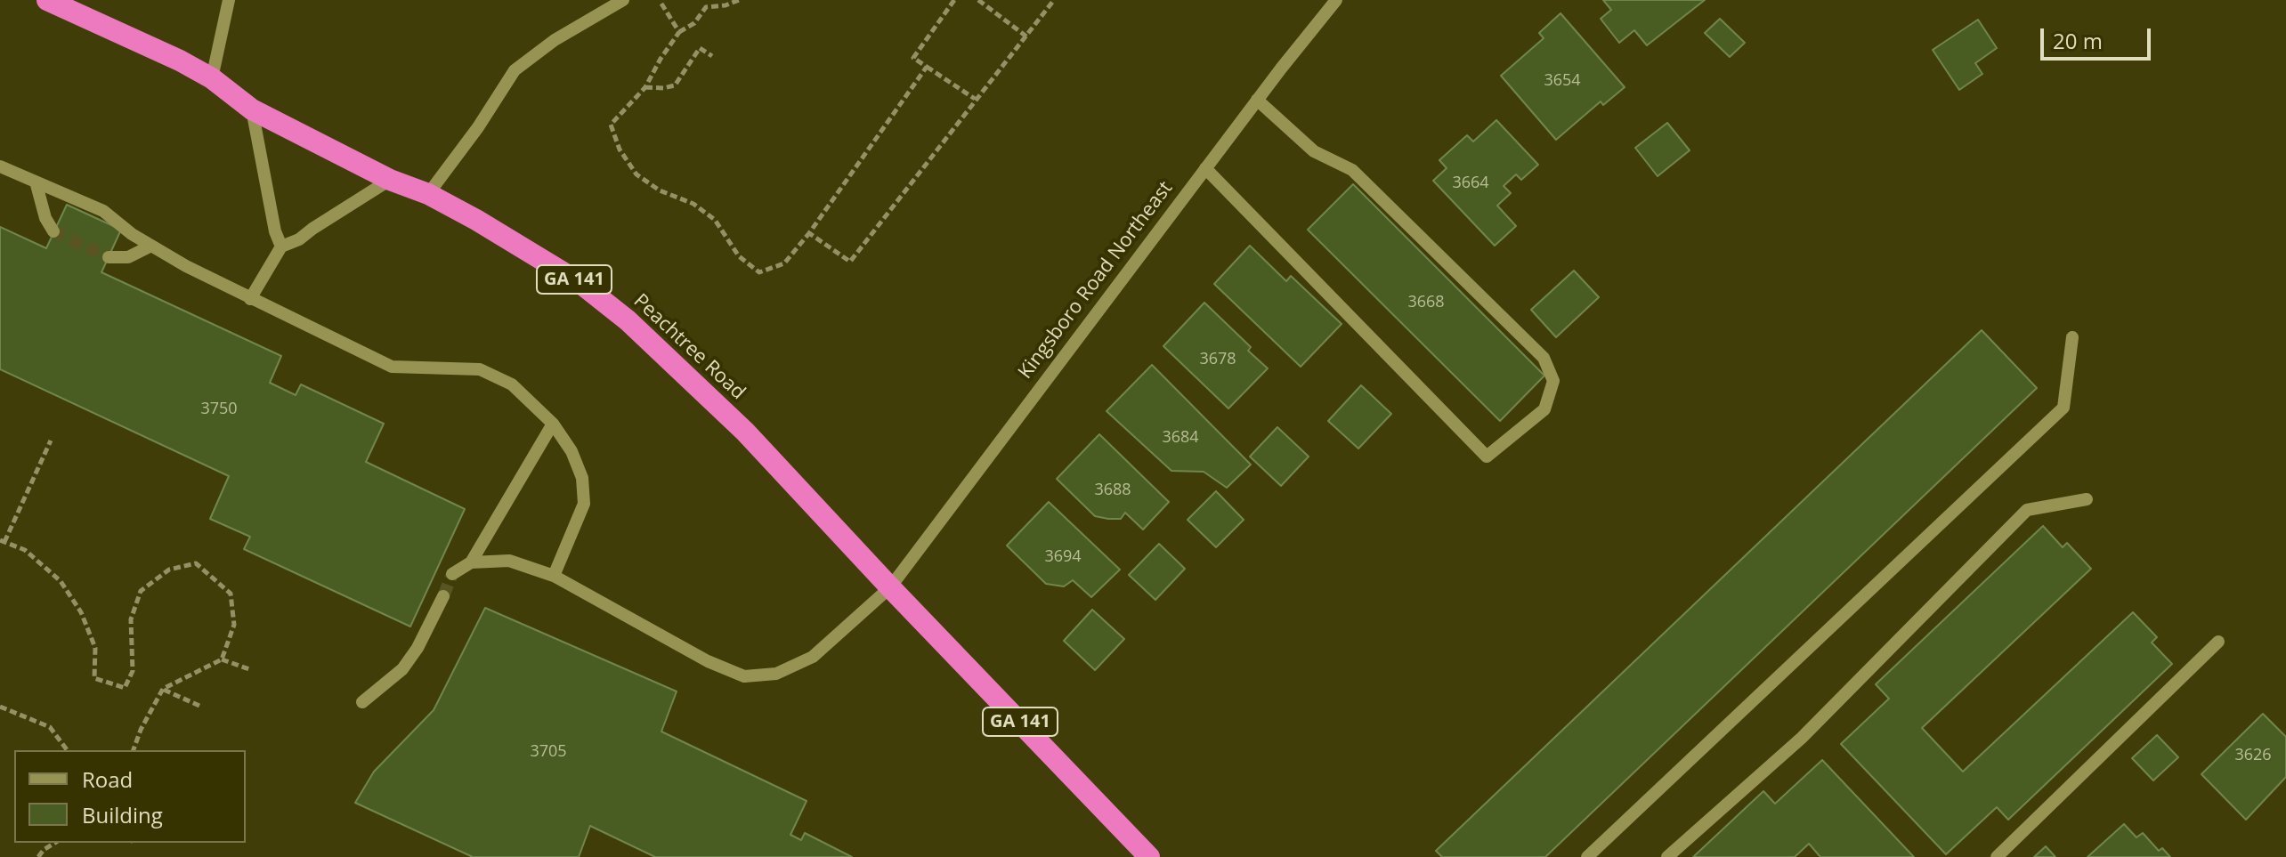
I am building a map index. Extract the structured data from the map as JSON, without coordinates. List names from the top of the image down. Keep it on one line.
{"streets":{"highway":["GA 141","Peachtree Road"],"street":["Kingsboro Road Northeast"]},"crossings":[["Kingsboro Road Northeast","Peachtree Road"]],"house_numbers":["3654","3664","3668","3678","3750","3684","3688","3694","3705","3626"],"legend":["Road","Building"],"scale_bar":"20 m"}
